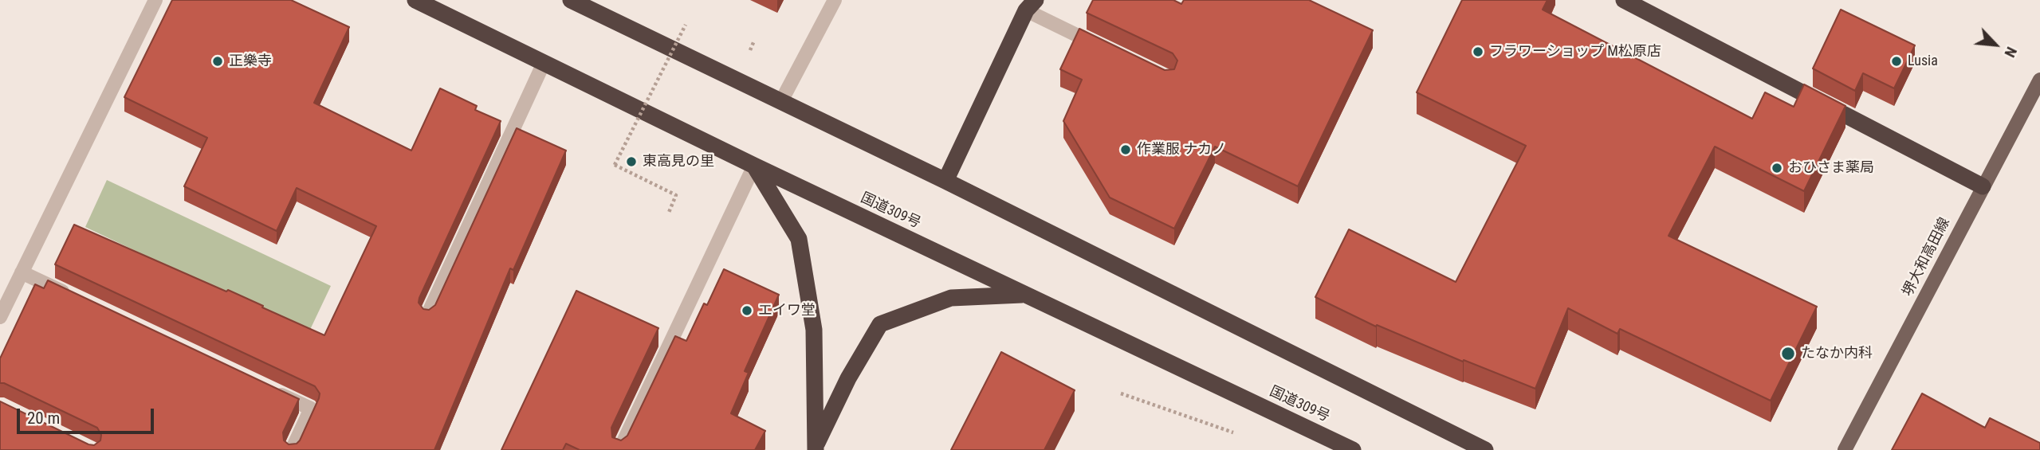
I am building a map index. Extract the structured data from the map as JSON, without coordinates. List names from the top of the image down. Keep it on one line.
{"streets":{"highway":["国道309号"],"main road":["堺大和高田線"]},"places":["フラワーショップ M松原店","正樂寺","Lusia","作業服 ナカノ","東高見の里","おひさま薬局","エイワ堂","たなか内科"],"scale_bar":"20 m","north":"bottom right"}
